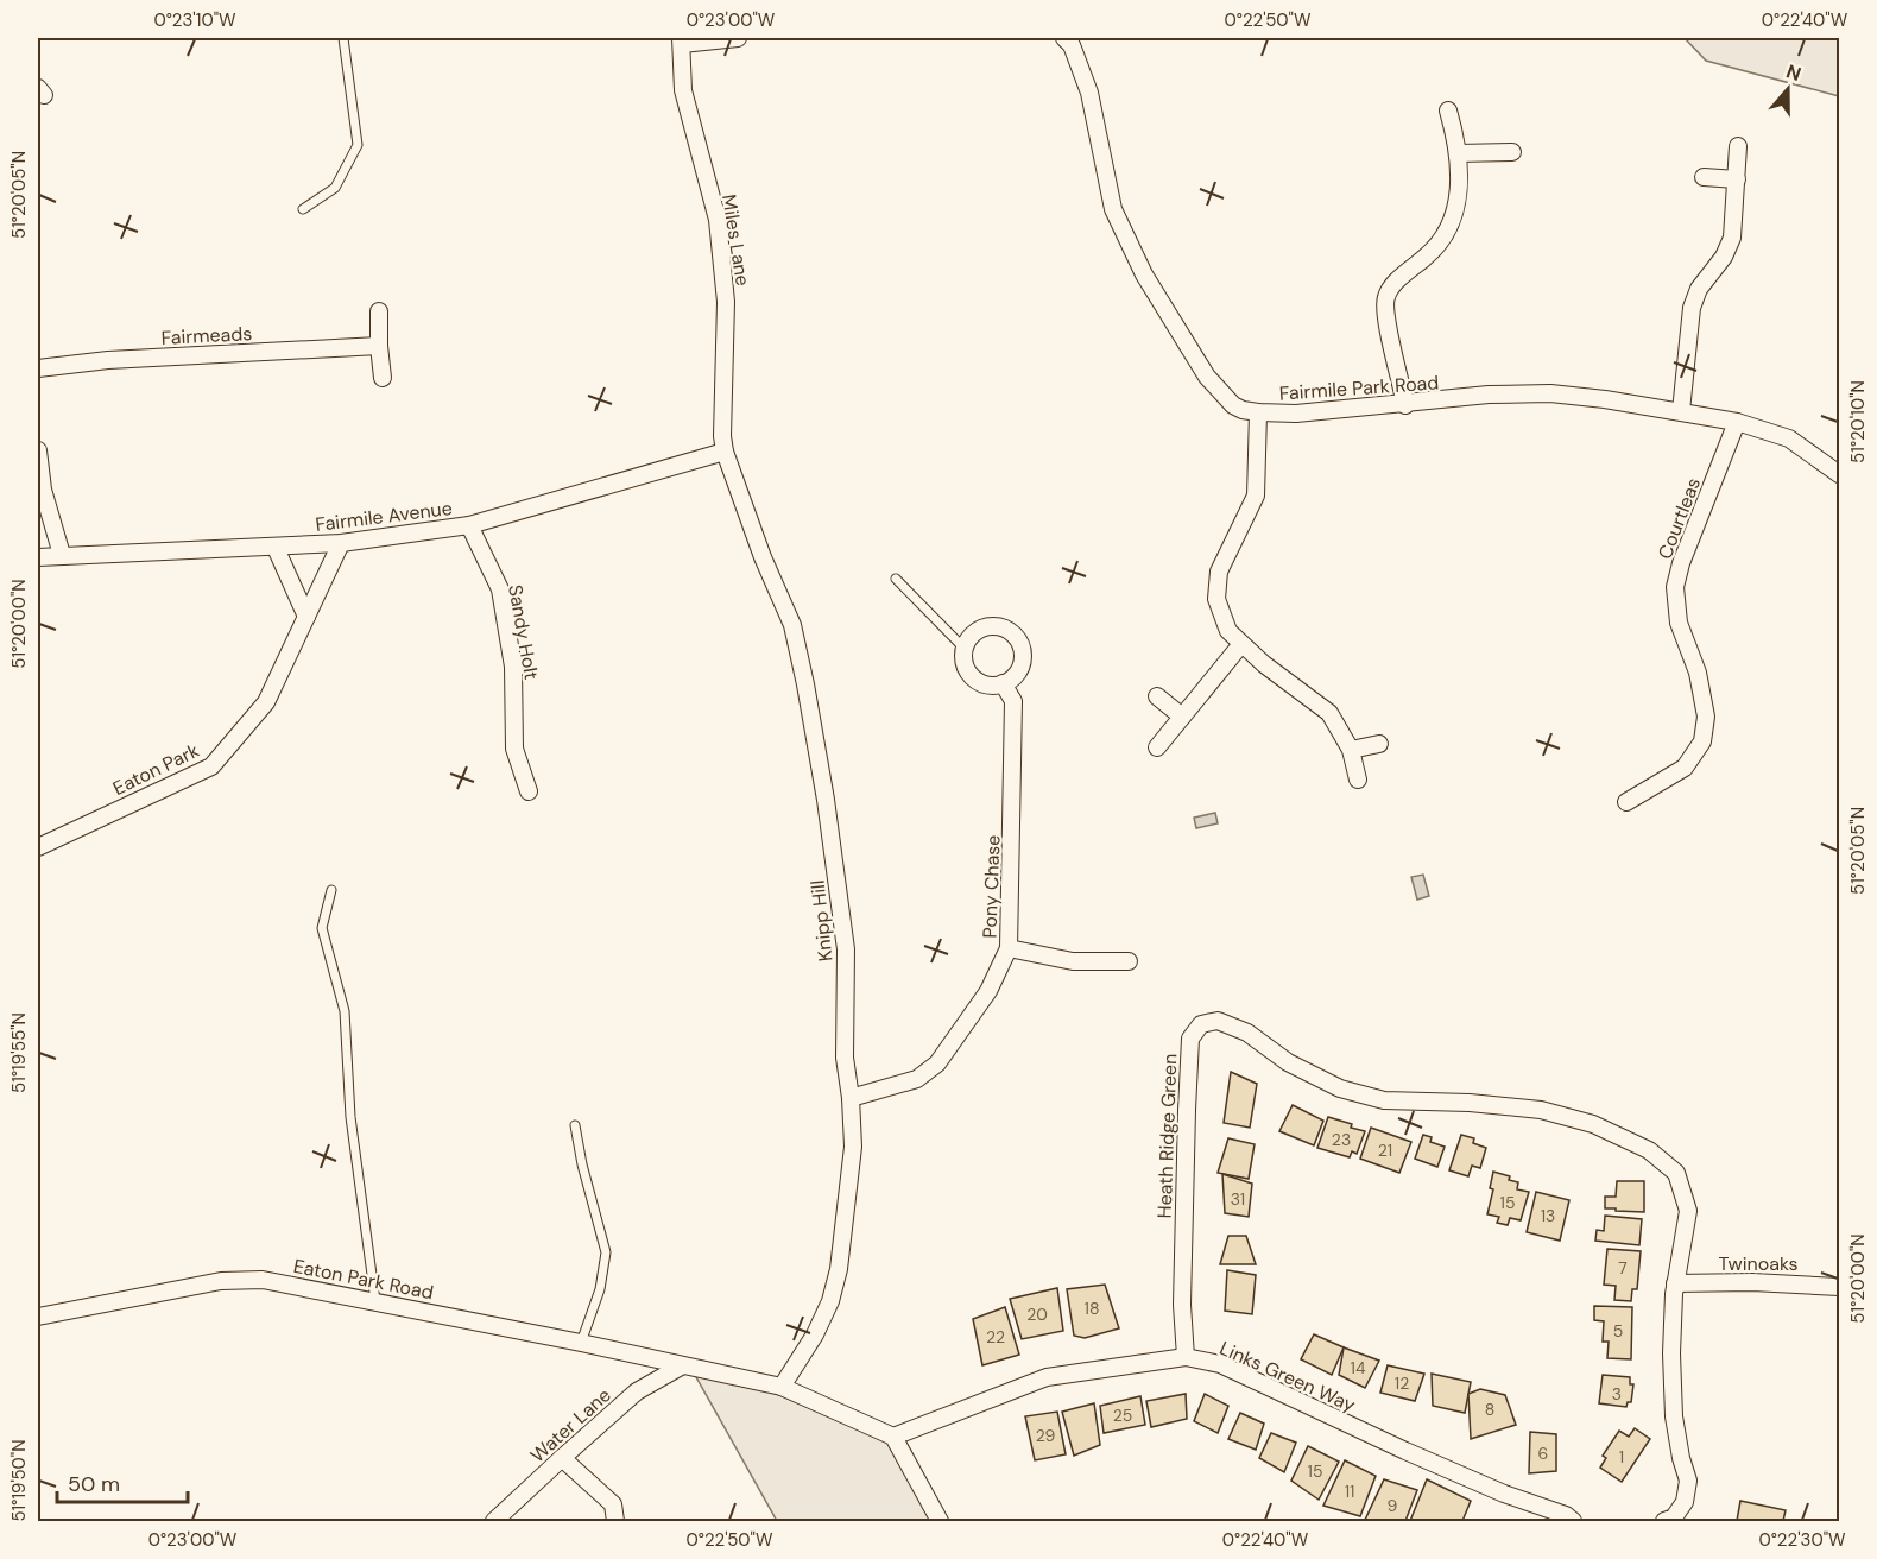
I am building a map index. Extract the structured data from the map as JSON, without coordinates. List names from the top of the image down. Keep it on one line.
{"streets":{"street":["Miles Lane","Fairmeads","Fairmile Park Road","Fairmile Avenue","Courtleas","Sandy Holt","Eaton Park","Pony Chase","Knipp Hill","Heath Ridge Green","Twinoaks","Eaton Park Road","Links Green Way","Water Lane"]},"crossings":[["Miles Lane","Fairmile Avenue"],["Miles Lane","Knipp Hill"],["Fairmile Park Road","Courtleas"],["Fairmile Avenue","Sandy Holt"],["Fairmile Avenue","Eaton Park"],["Fairmile Avenue","Knipp Hill"],["Pony Chase","Knipp Hill"],["Knipp Hill","Eaton Park Road"],["Heath Ridge Green","Twinoaks"],["Heath Ridge Green","Links Green Way"],["Eaton Park Road","Links Green Way"],["Eaton Park Road","Water Lane"]],"house_numbers":["23","21","31","15","13","7","18","20","5","22","14","12","3","8","25","29","6","1","15","11","9"],"scale_bar":"50 m","north":"top","coordinates":["0°23'10\"W","0°23'00\"W","0°22'50\"W","0°22'40\"W","51°20'05\"N","51°20'10\"N","51°20'00\"N","51°19'55\"N","51°19'50\"N","0°22'30\"W"]}
